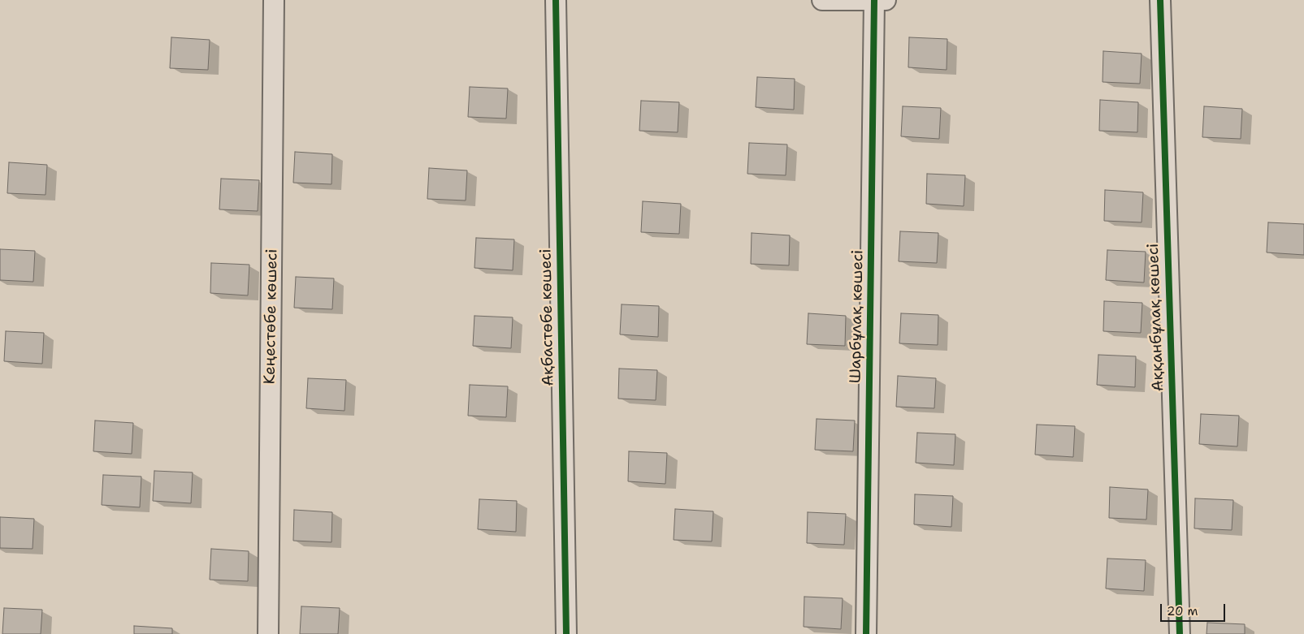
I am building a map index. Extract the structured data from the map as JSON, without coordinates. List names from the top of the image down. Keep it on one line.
{"streets":{"street":["Кеңестөбе көшесі","Шарбұлақ көшесі","Ақбастөбе көшесі","Аққанбұлақ көшесі"]},"scale_bar":"20 m"}
